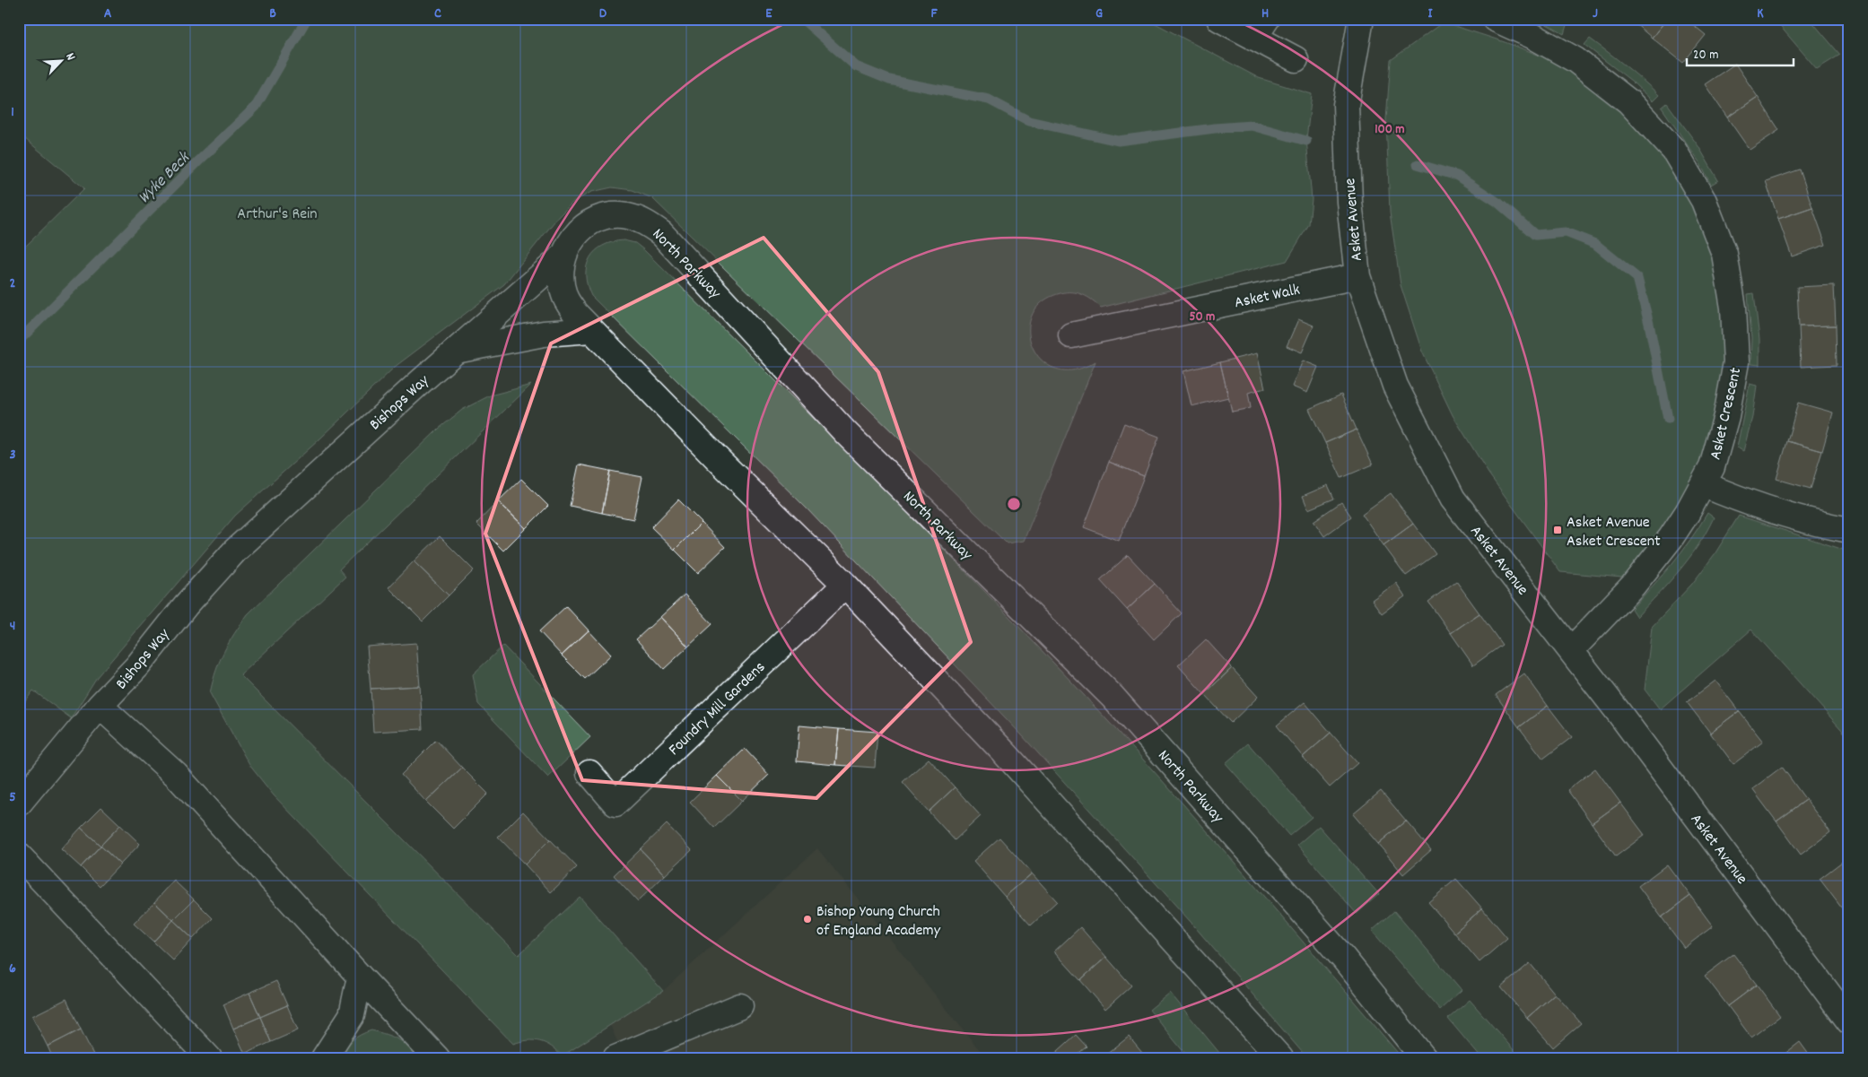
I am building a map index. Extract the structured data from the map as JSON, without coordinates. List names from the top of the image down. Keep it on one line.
{"streets":{"street":["Asket Avenue","North Parkway","Asket Walk","Bishops Way","Asket Crescent","Foundry Mill Gardens"]},"crossings":[["Asket Avenue","Asket Walk"],["Asket Avenue","Asket Crescent"],["North Parkway","Bishops Way"],["North Parkway","Foundry Mill Gardens"]],"water":["Wyke Beck"],"parks":["Arthur's Rein"],"places":{"transit":["Asket Avenue Asket Crescent"],"other":["Bishop Young Church of England Academy"]},"scale_bar":"20 m","north":"top right","grid":{"columns":["A","B","C","D","E","F","G","H","I","J","K"],"rows":["1","2","3","4","5","6"]},"rings":["100 m","50 m"]}
